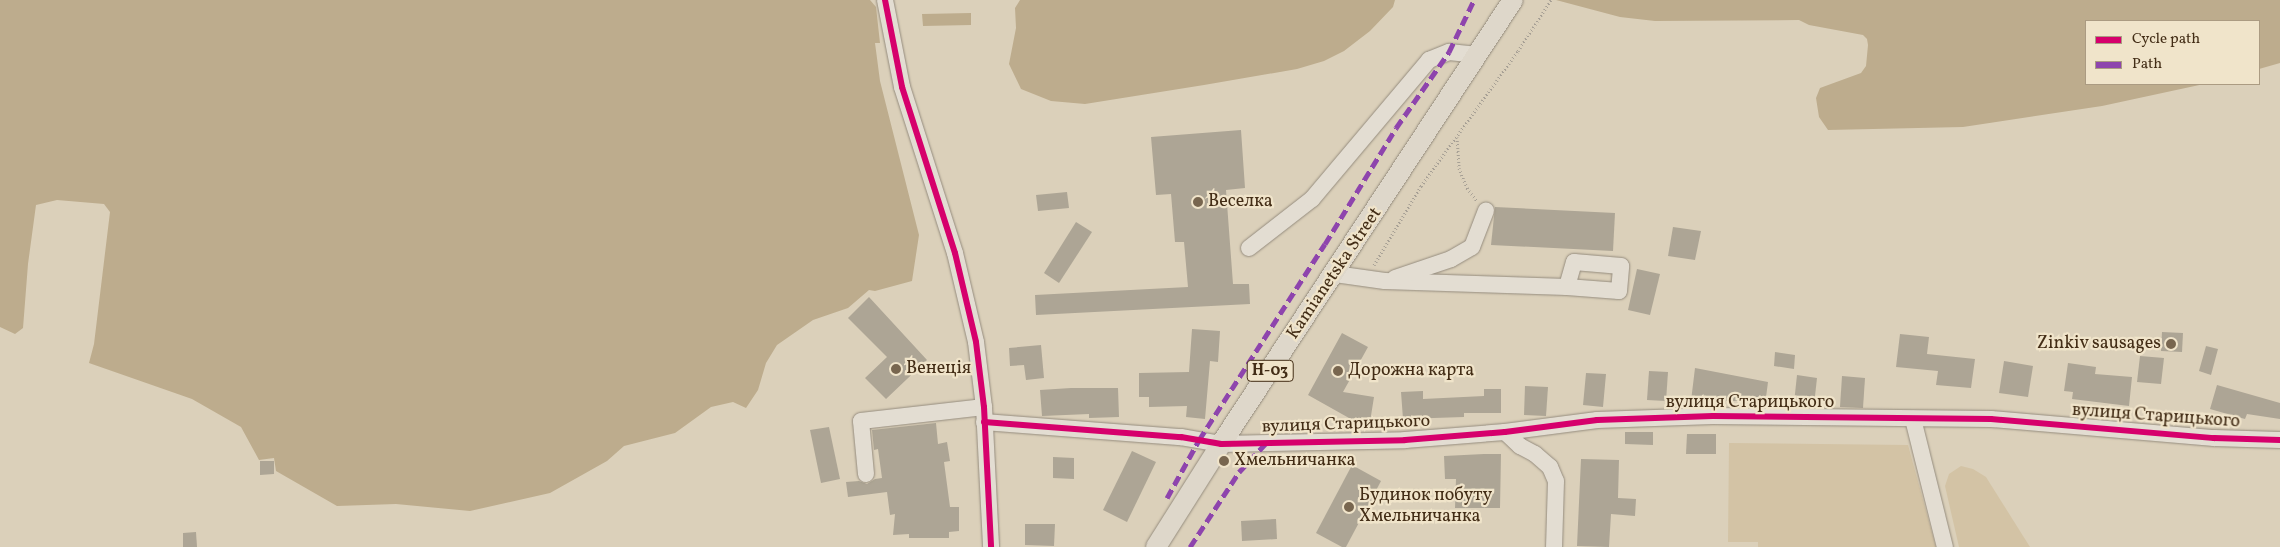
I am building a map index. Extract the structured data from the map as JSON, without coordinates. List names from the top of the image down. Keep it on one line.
{"streets":{"main road":["Kamianetska Street","Н-03"],"street":["вулиця Старицького"]},"crossings":[["Kamianetska Street","вулиця Старицького"]],"places":["Веселка","Zinkiv sausages","Венеція","Дорожна карта","Хмельничанка","Будинок побуту Хмельничанка"],"legend":["Cycle path","Path"]}
